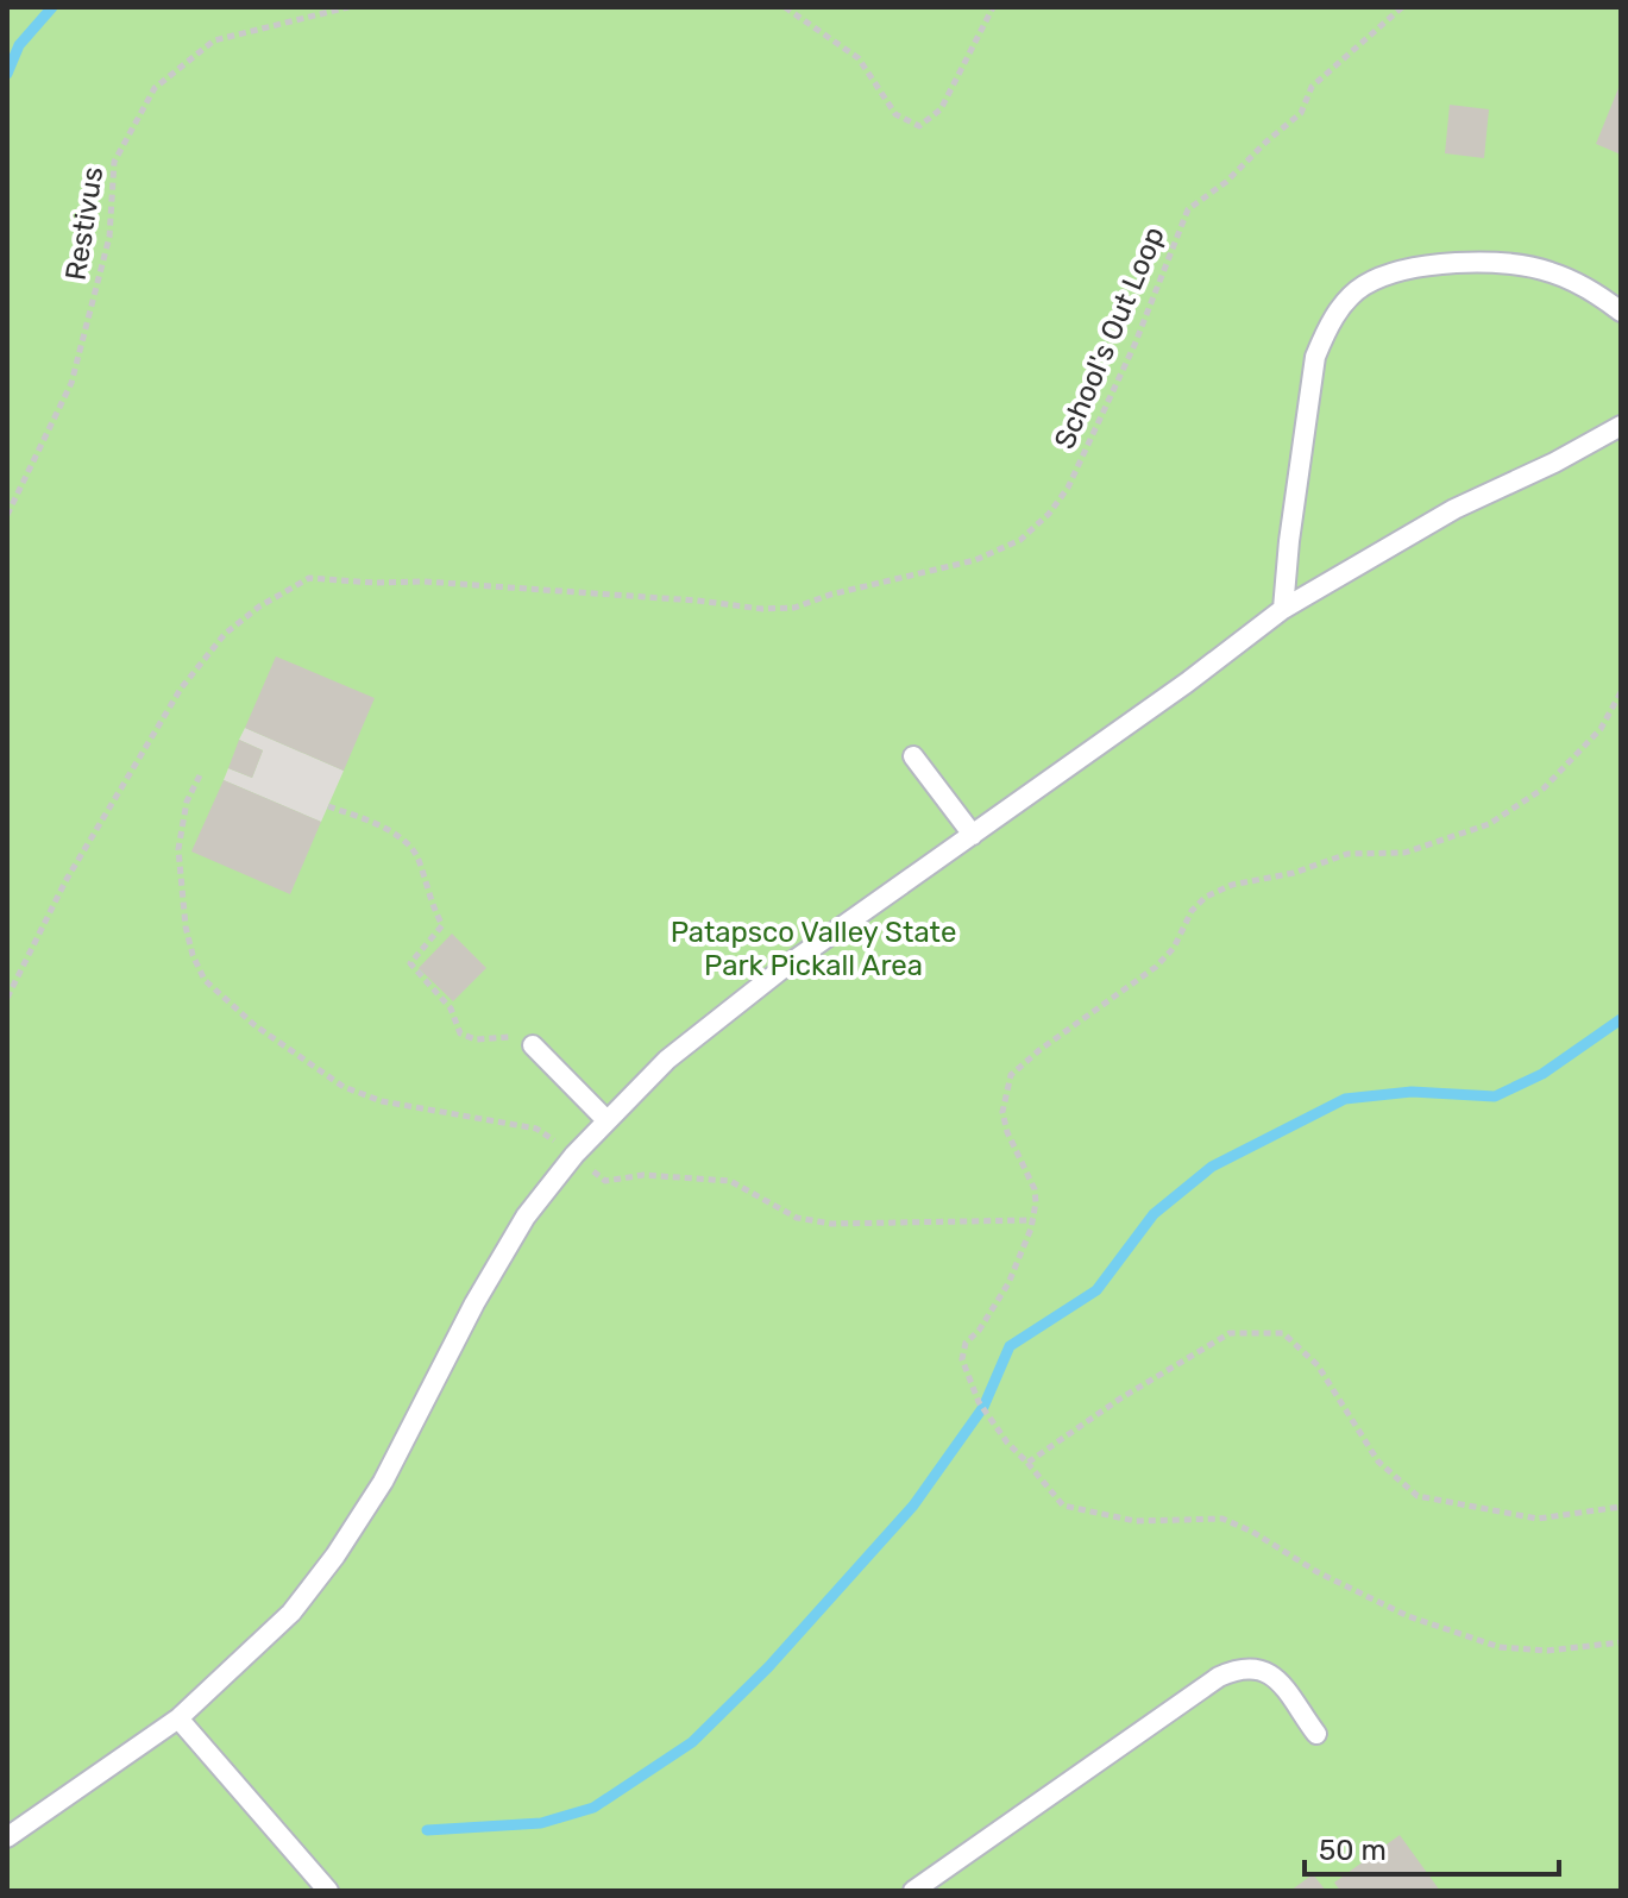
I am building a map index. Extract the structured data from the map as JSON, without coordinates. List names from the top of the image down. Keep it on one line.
{"streets":{"path":["Restivus","School's Out Loop"]},"parks":["Patapsco Valley State Park Pickall Area"],"scale_bar":"50 m"}
